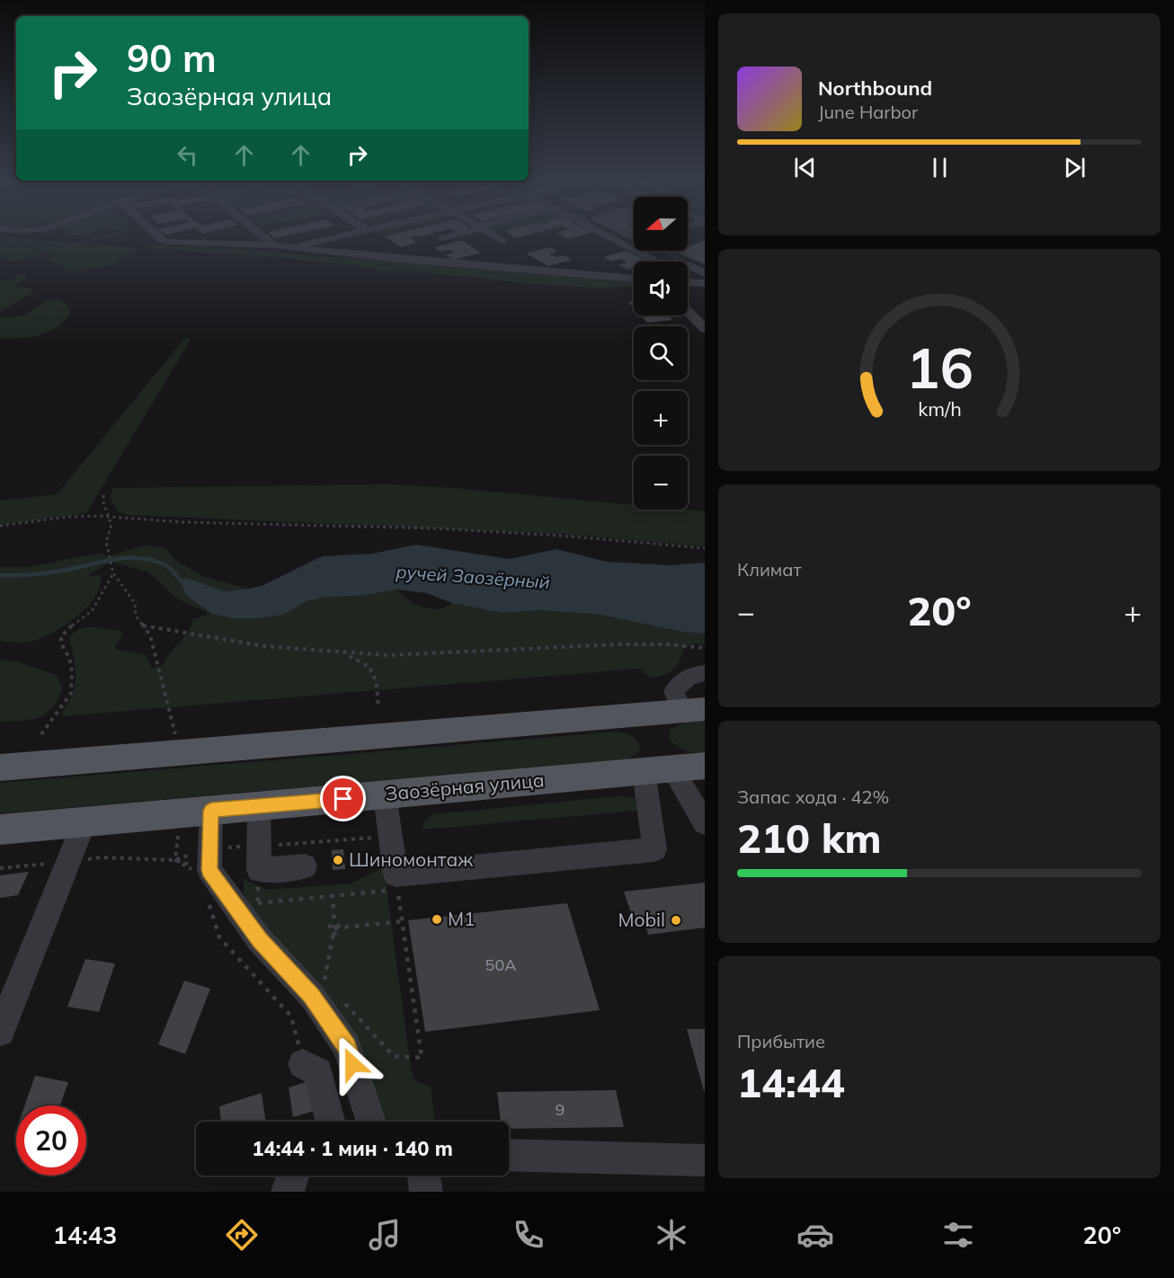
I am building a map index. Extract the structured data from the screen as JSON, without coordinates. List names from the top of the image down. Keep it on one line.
{"streets":{"main road":["Заозёрная улица"]},"water":["ручей Заозёрный"],"places":["Шиномонтаж","М1","Mobil"],"house_numbers":["50А","9"],"north":"left","page":{"turn":["90 m","Заозёрная улица"],"song":["Northbound","June Harbor"],"map_buttons":["+","−"],"tile":["Климат",["Запас хода · 42%","210 km"],["Прибытие","14:44"]],"heat":["−","20°","+"],"limit":"20","trip":"14:44 · 1 мин · 140 m","tabs":["14:43","20°"],"gauge":["16","km/h"]}}
